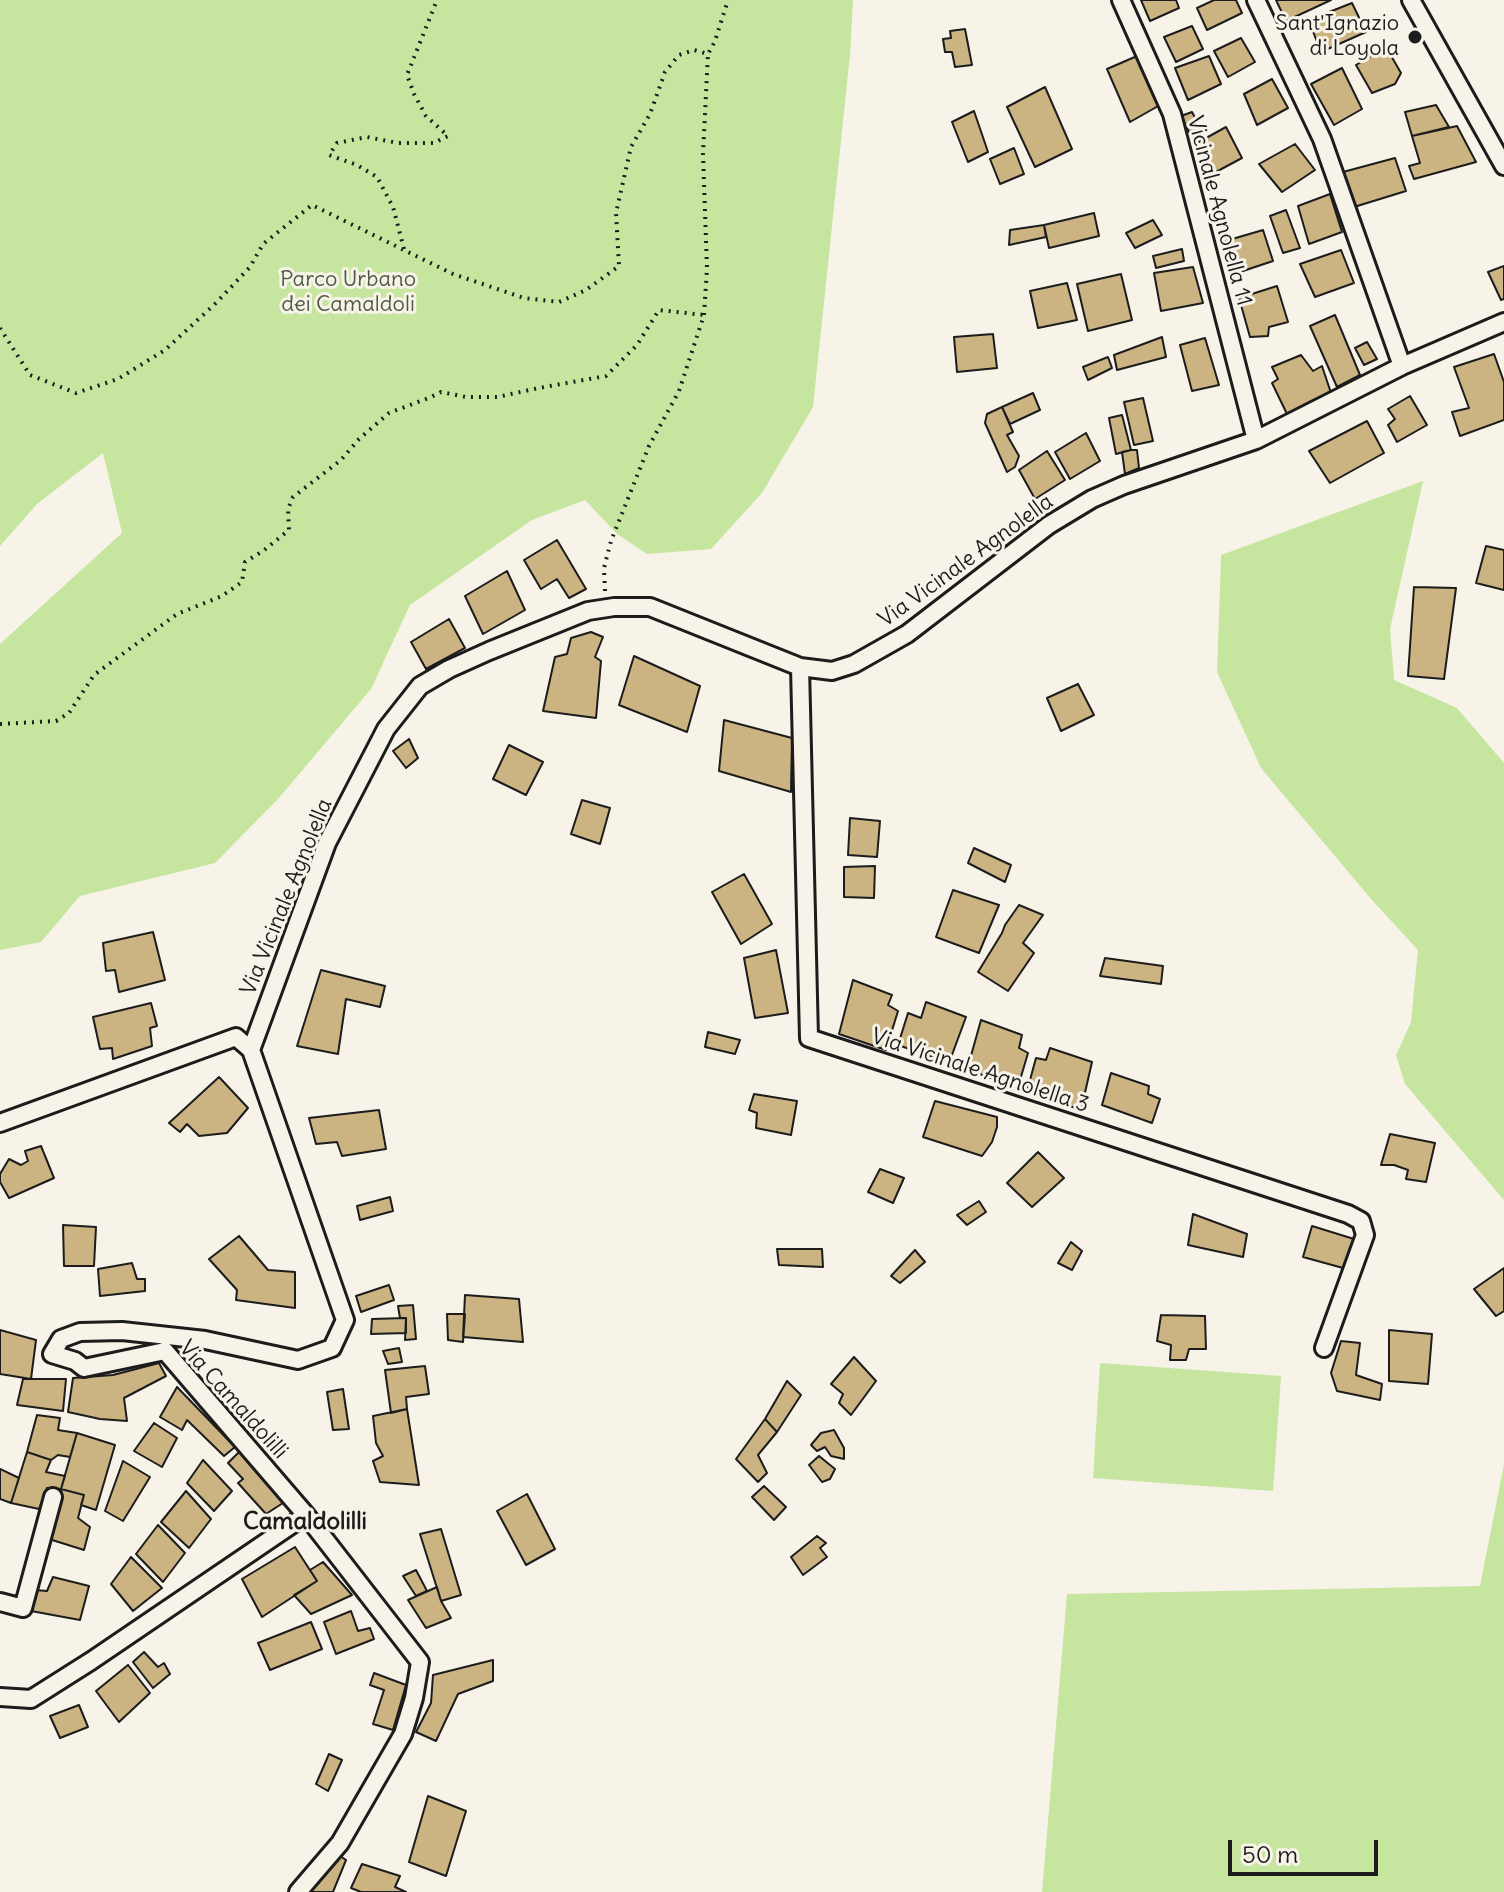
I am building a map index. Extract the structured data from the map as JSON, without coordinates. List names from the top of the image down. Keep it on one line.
{"streets":{"street":["Vicinale Agnolella 11","Via Vicinale Agnolella","Via Vicinale Agnolella 3","Via Camaldolilli"]},"crossings":[["Vicinale Agnolella 11","Via Vicinale Agnolella"],["Via Vicinale Agnolella","Via Vicinale Agnolella 3"],["Via Vicinale Agnolella","Via Camaldolilli"]],"districts":["Camaldolilli"],"parks":["Parco Urbano dei Camaldoli"],"places":["Sant'Ignazio di Loyola"],"scale_bar":"50 m"}
